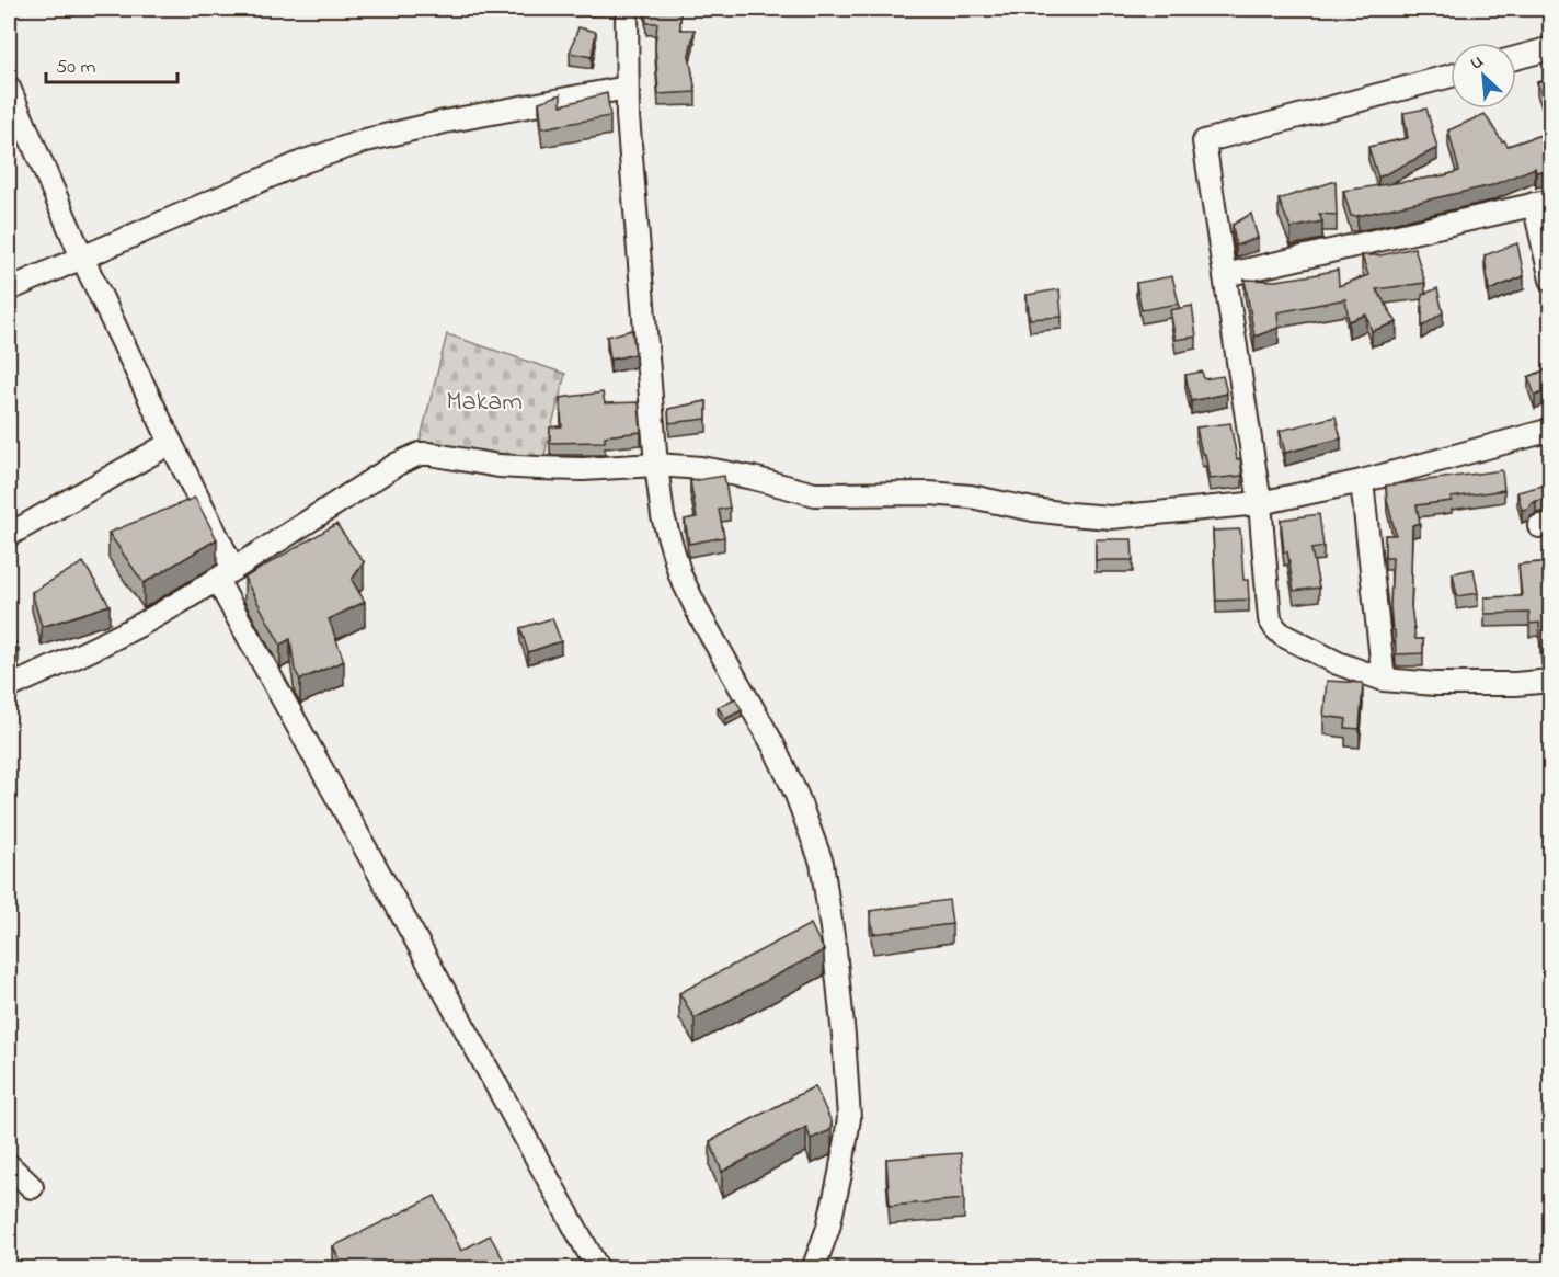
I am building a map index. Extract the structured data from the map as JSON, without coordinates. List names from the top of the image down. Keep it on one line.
{"parks":["Makam"],"scale_bar":"50 m","north":"top left"}
